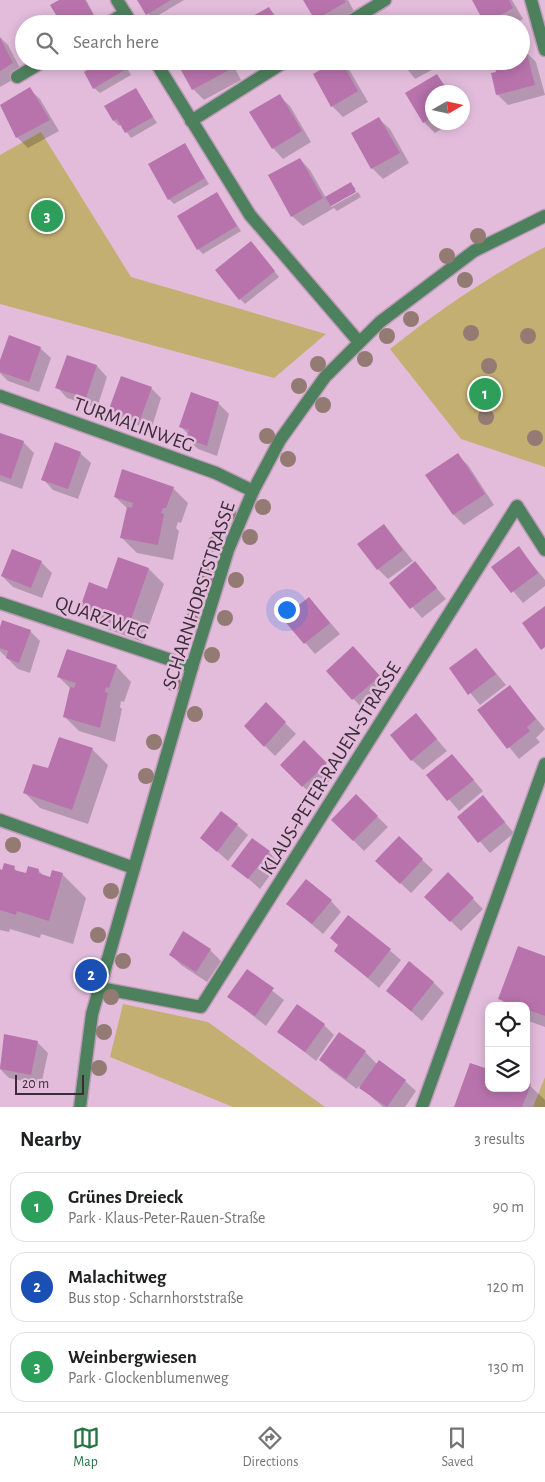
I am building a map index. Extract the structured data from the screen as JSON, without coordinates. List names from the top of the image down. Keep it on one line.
{"streets":{"street":["TURMALINWEG","SCHARNHORSTSTRASSE","QUARZWEG","KLAUS-PETER-RAUEN-STRASSE"]},"crossings":[["TURMALINWEG","SCHARNHORSTSTRASSE"],["SCHARNHORSTSTRASSE","QUARZWEG"],["SCHARNHORSTSTRASSE","KLAUS-PETER-RAUEN-STRASSE"]],"scale_bar":"20 m","north":"right","page":{"search":"Search here","pins":["3","1","2"],"scale":"20 m","heading":["Nearby","3 results"],"list":[{"mark":"1","name":"Grünes Dreieck","note":"Park · Klaus-Peter-Rauen-Straße","value":"90 m"},{"mark":"2","name":"Malachitweg","note":"Bus stop · Scharnhorststraße","value":"120 m"},{"mark":"3","name":"Weinbergwiesen","note":"Park · Glockenblumenweg","value":"130 m"}],"nav":["Map","Directions","Saved"]}}
